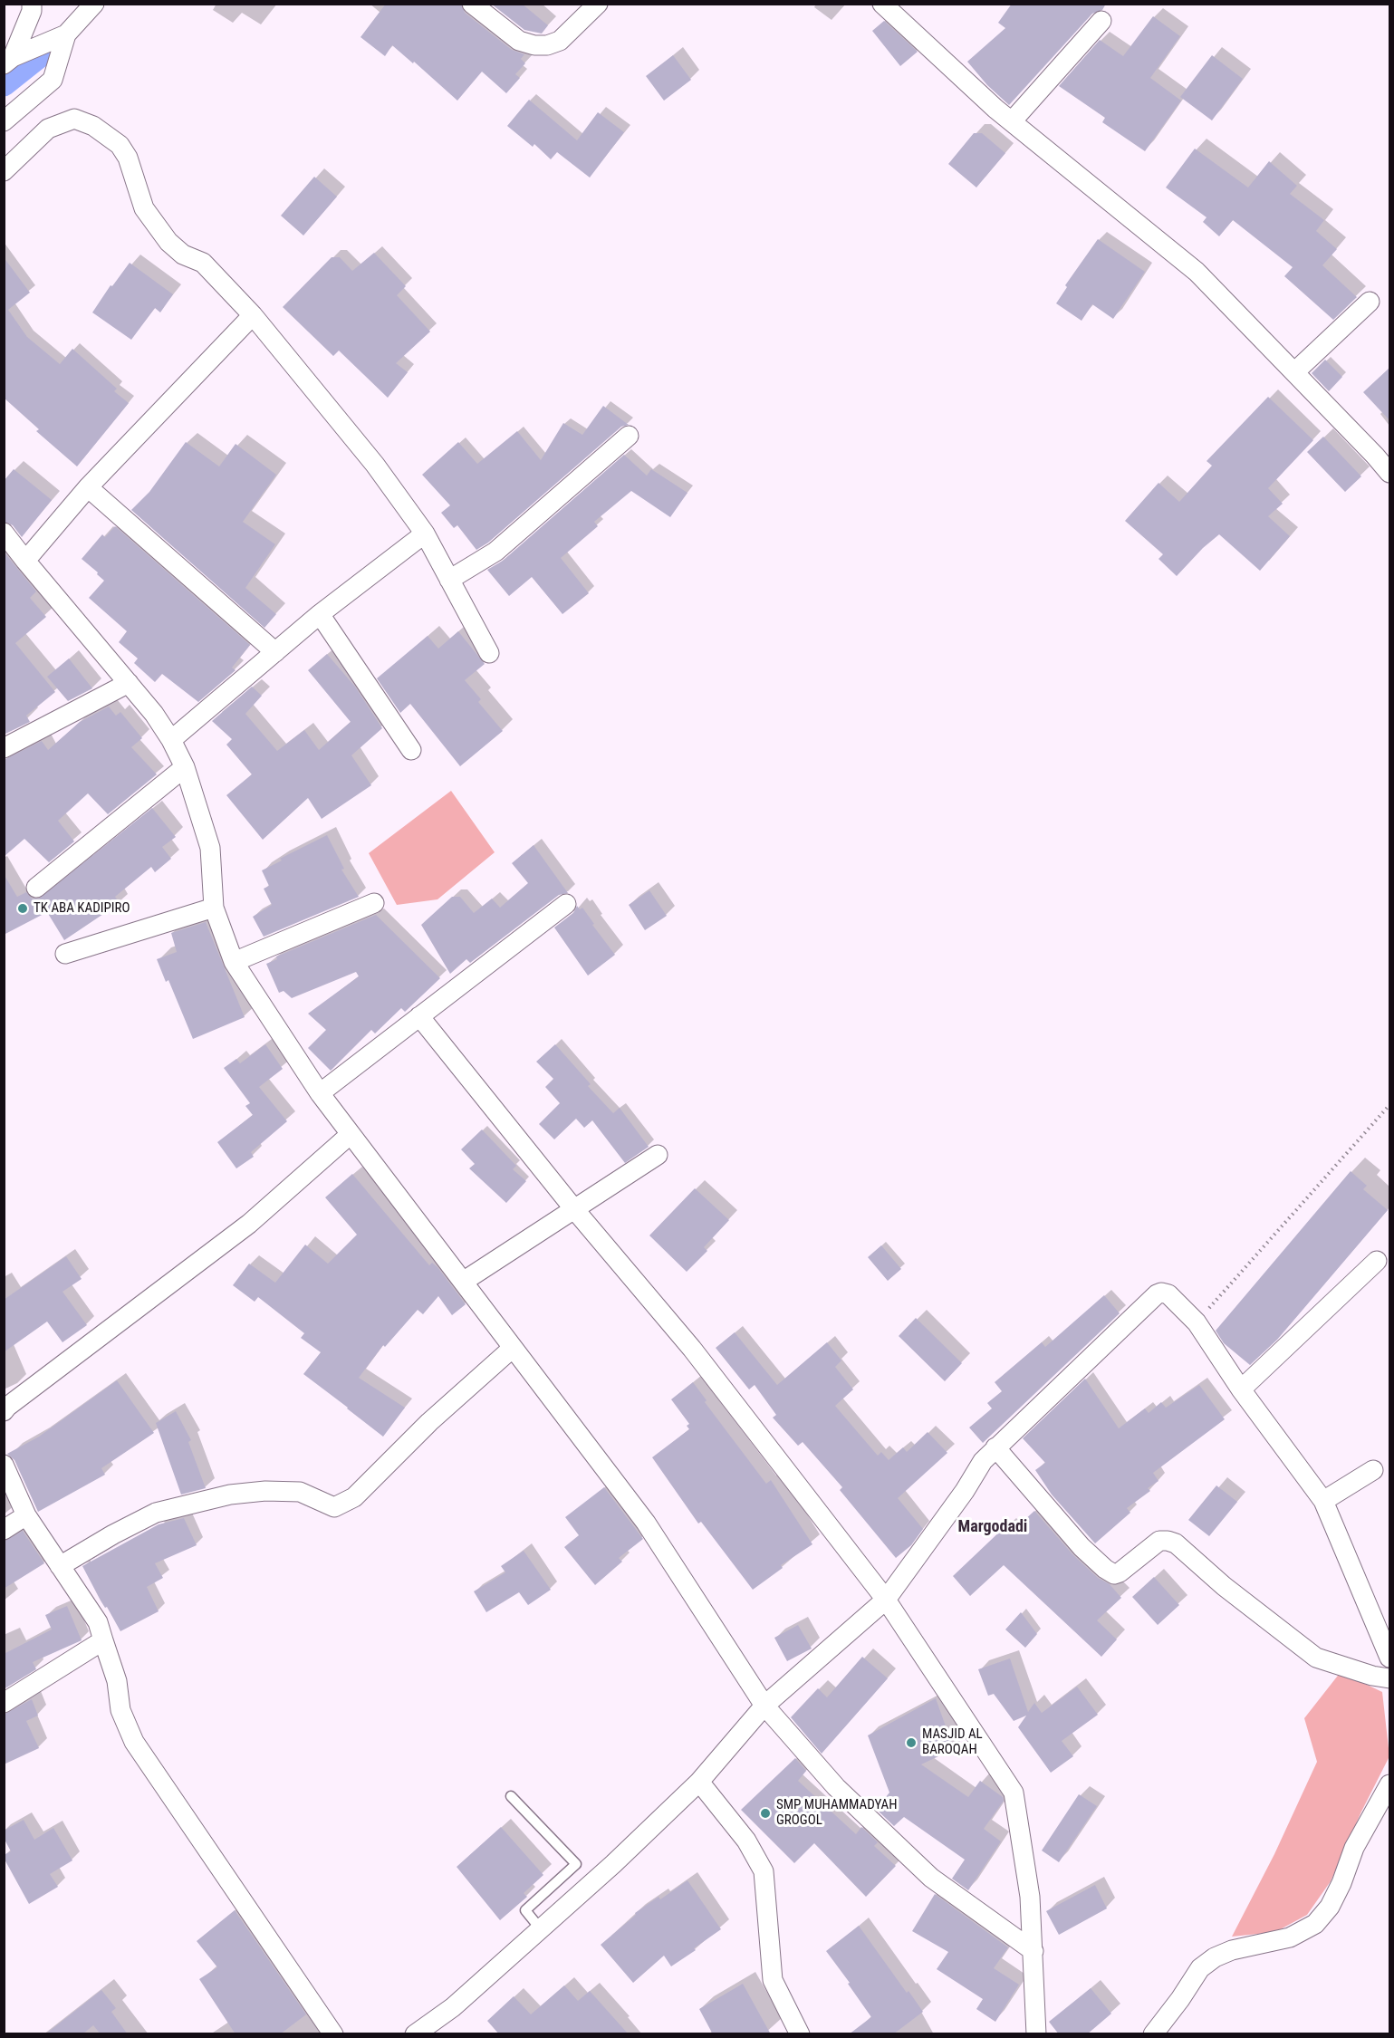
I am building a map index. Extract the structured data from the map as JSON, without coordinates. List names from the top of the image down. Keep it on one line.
{"districts":["Margodadi"],"places":["TK ABA KADIPIRO","MASJID AL BAROQAH","SMP MUHAMMADYAH GROGOL"]}
